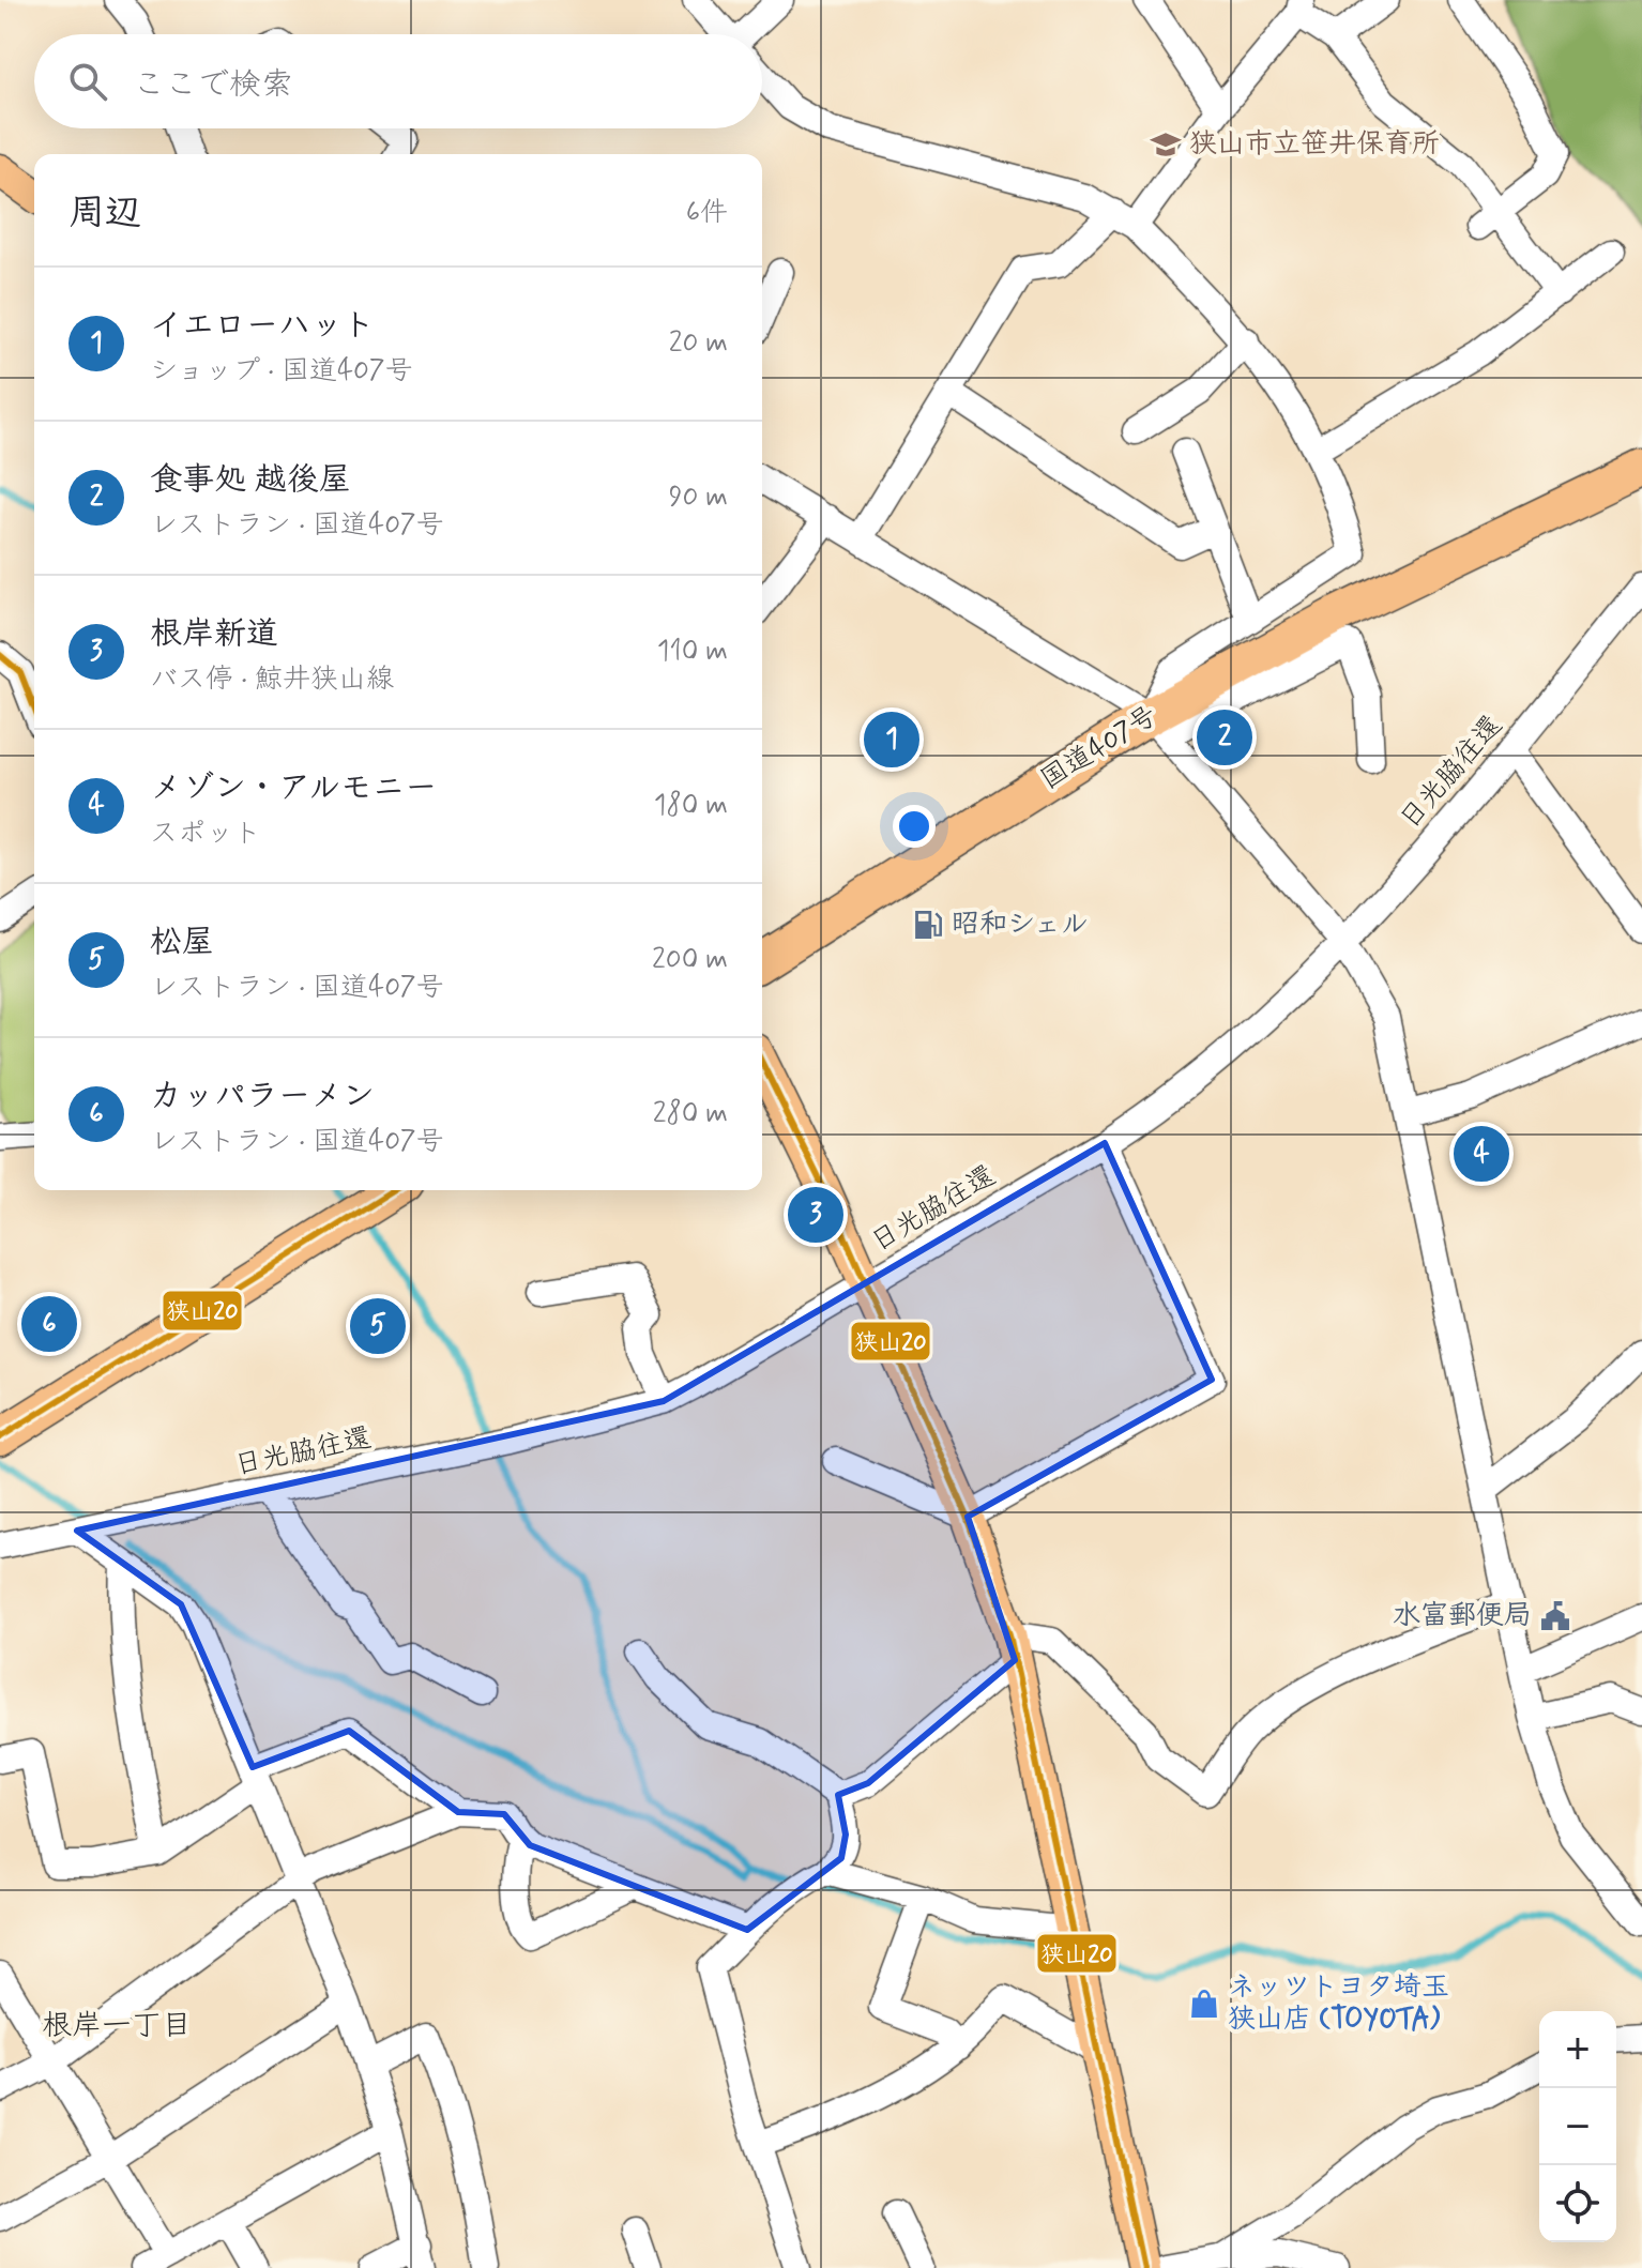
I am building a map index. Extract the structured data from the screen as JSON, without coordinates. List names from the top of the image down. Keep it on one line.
{"streets":{"highway":["国道407号"],"street":["日光脇往還"]},"districts":["根岸一丁目"],"places":{"school or university":["狭山市立笹井保育所"],"fuel station":["昭和シェル"],"public building":["水富郵便局"],"shop":["ネッツトヨタ埼玉 狭山店 (TOYOTA)"]},"lines":["transit line 狭山20"],"page":{"search":"ここで検索","heading":["周辺","6件"],"list":[{"mark":"1","name":"イエローハット","note":"ショップ · 国道407号","value":"20 m"},{"mark":"2","name":"食事処 越後屋","note":"レストラン · 国道407号","value":"90 m"},{"mark":"3","name":"根岸新道","note":"バス停 · 鯨井狭山線","value":"110 m"},{"mark":"4","name":"メゾン・アルモニー","note":"スポット","value":"180 m"},{"mark":"5","name":"松屋","note":"レストラン · 国道407号","value":"200 m"},{"mark":"6","name":"カッパラーメン","note":"レストラン · 国道407号","value":"280 m"}],"pins":["2","1","4","3","6","5"],"map_buttons":["+","−"]}}
